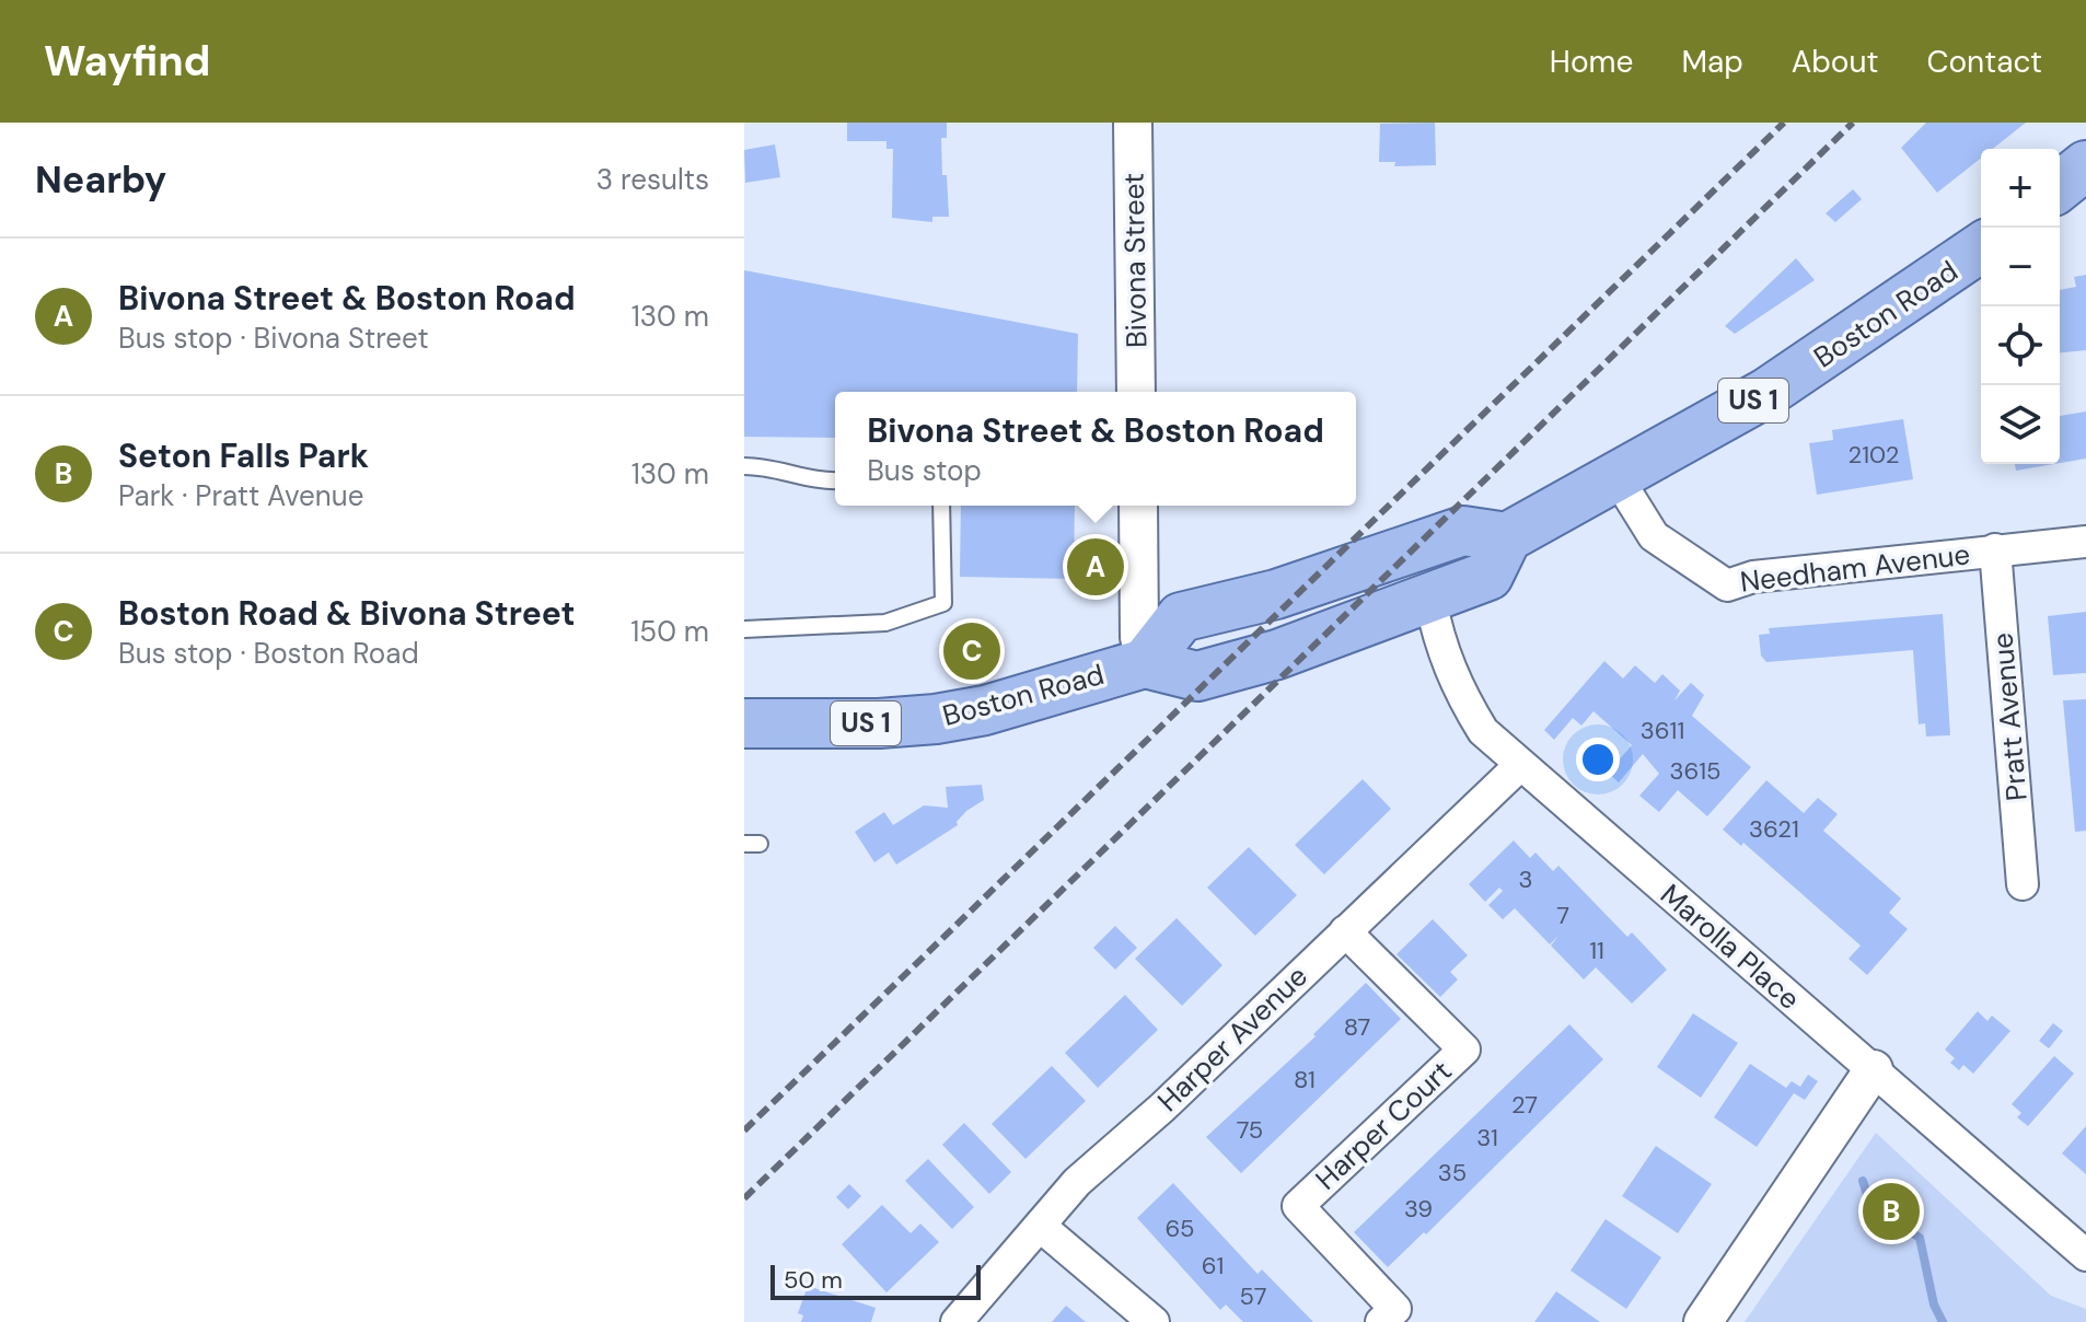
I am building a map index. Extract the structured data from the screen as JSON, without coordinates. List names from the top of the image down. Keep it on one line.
{"streets":{"main road":["Boston Road","US 1"],"street":["Bivona Street","Needham Avenue","Pratt Avenue","Marolla Place","Harper Avenue","Harper Court"]},"crossings":[["Boston Road","Needham Avenue"],["Boston Road","Marolla Place"],["Needham Avenue","Pratt Avenue"],["Marolla Place","Harper Avenue"],["Harper Avenue","Harper Court"]],"house_numbers":["2102","3611","3615","3621","3","7","11","87","81","27","75","31","35","39","65","61","57"],"scale_bar":"50 m","page":{"header":"Wayfind","nav":["Home","Map","About","Contact"],"heading":["Nearby","3 results"],"map_buttons":["+","−"],"list":[{"mark":"A","name":"Bivona Street & Boston Road","note":"Bus stop · Bivona Street","value":"130 m"},{"mark":"B","name":"Seton Falls Park","note":"Park · Pratt Avenue","value":"130 m"},{"mark":"C","name":"Boston Road & Bivona Street","note":"Bus stop · Boston Road","value":"150 m"}],"popup":["Bivona Street & Boston Road","Bus stop"],"pins":["A","C","B"],"scale":"50 m"}}
